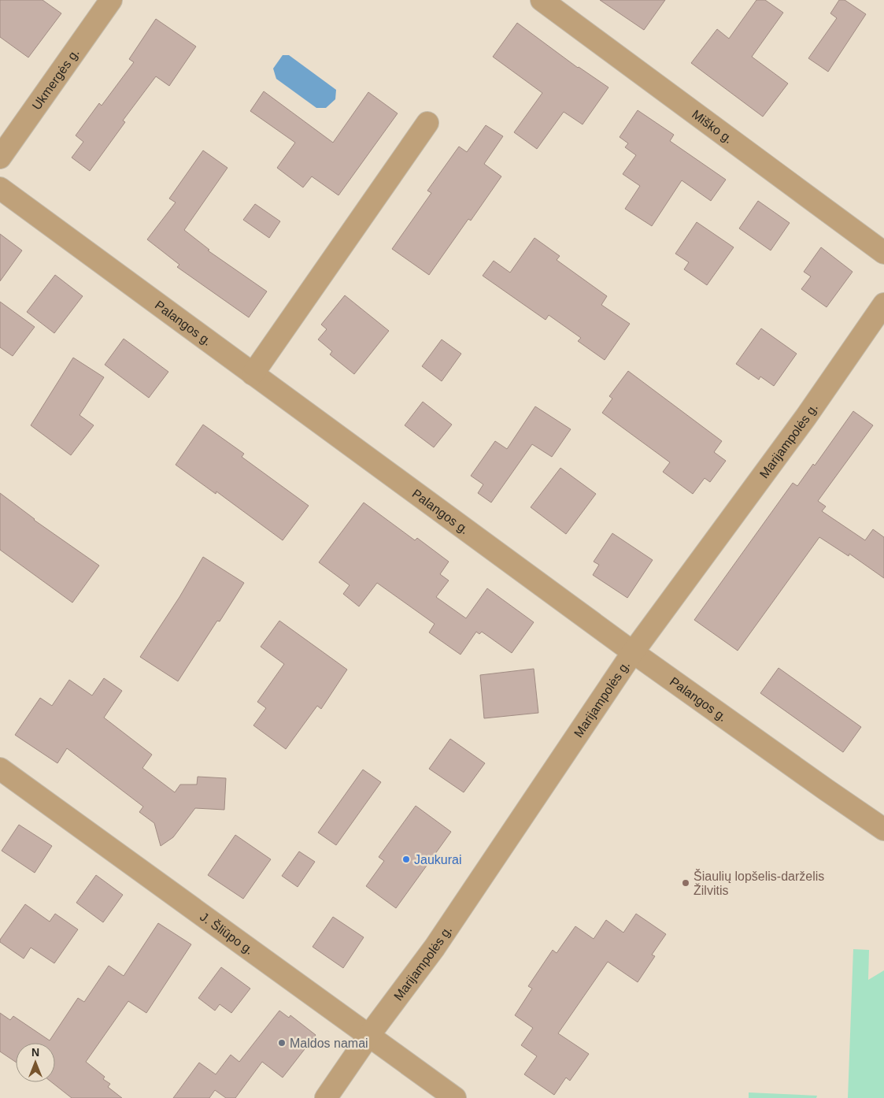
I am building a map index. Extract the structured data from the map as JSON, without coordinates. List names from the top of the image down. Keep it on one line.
{"streets":{"street":["Ukmergės g.","Miško g.","Palangos g.","Marijampolės g.","J. Šliūpo g."]},"crossings":[["Palangos g.","Marijampolės g."],["Marijampolės g.","J. Šliūpo g."]],"places":["Jaukurai","Šiaulių lopšelis-darželis Žilvitis","Maldos namai"],"north":"top"}
